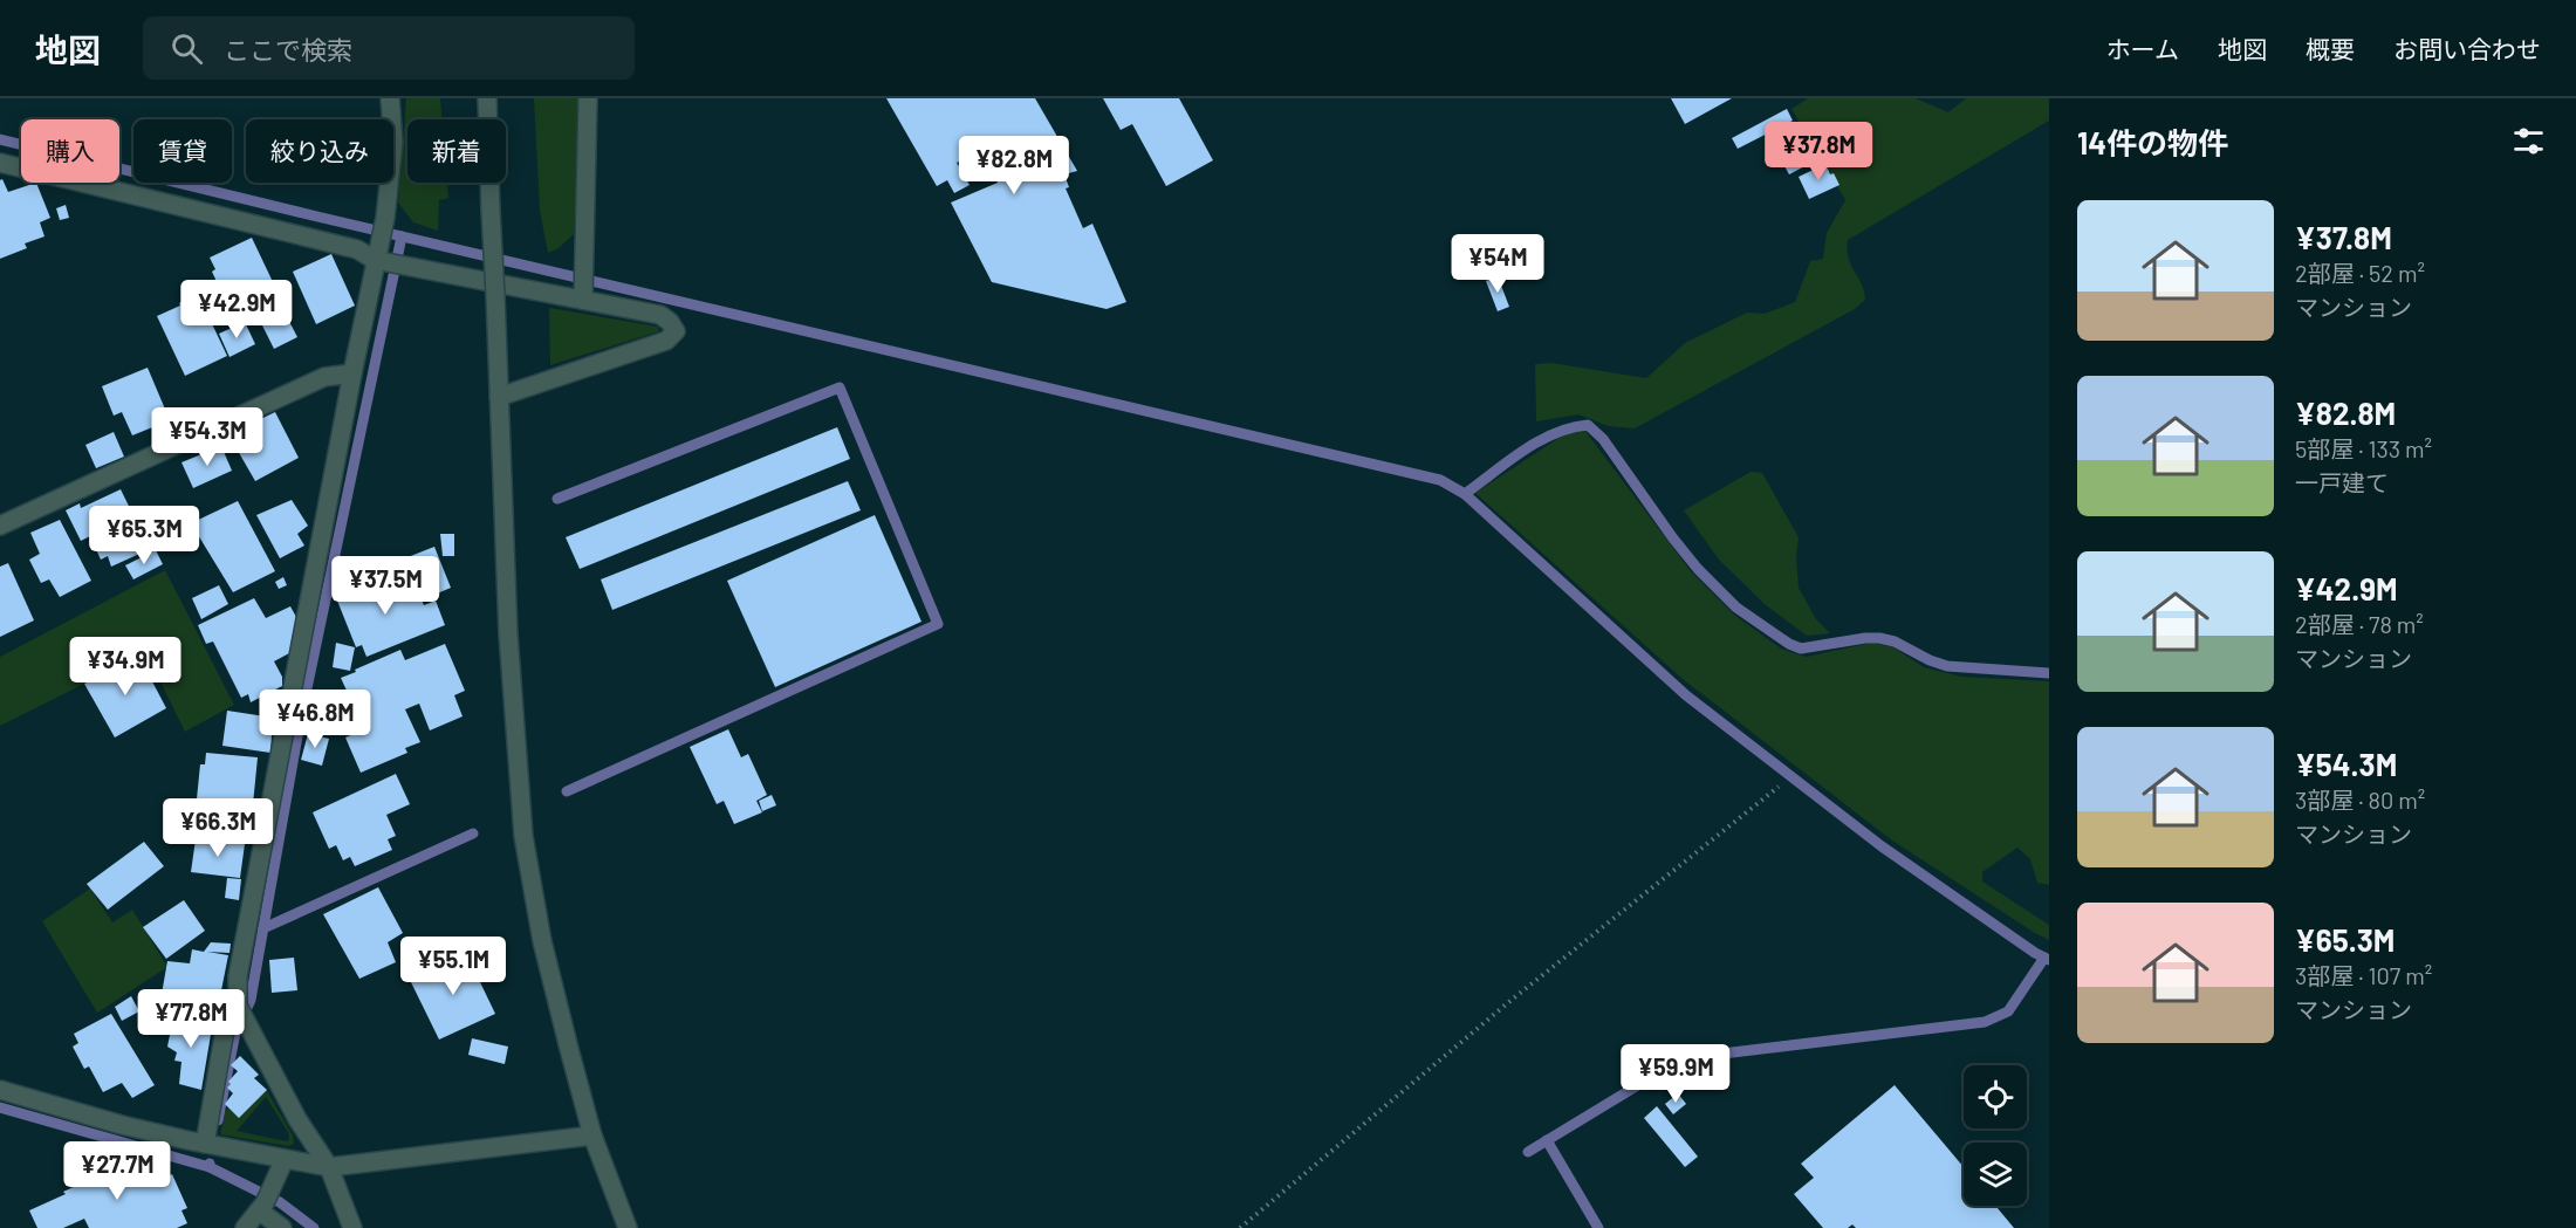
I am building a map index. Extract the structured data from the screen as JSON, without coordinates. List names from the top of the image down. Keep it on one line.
{"page":{"header":"地図","search":"ここで検索","nav":["ホーム","地図","概要","お問い合わせ"],"heading":"14件の物件","chip":["購入","賃貸","絞り込み","新着"],"price":["¥37.8M","¥82.8M","¥54M","¥42.9M","¥54.3M","¥65.3M","¥37.5M","¥34.9M","¥46.8M","¥66.3M","¥55.1M","¥77.8M","¥59.9M","¥27.7M"],"list":[{"name":"¥37.8M","note":"2部屋 · 52 m² · マンション"},{"name":"¥82.8M","note":"5部屋 · 133 m² · 一戸建て"},{"name":"¥42.9M","note":"2部屋 · 78 m² · マンション"},{"name":"¥54.3M","note":"3部屋 · 80 m² · マンション"},{"name":"¥65.3M","note":"3部屋 · 107 m² · マンション"}]}}
